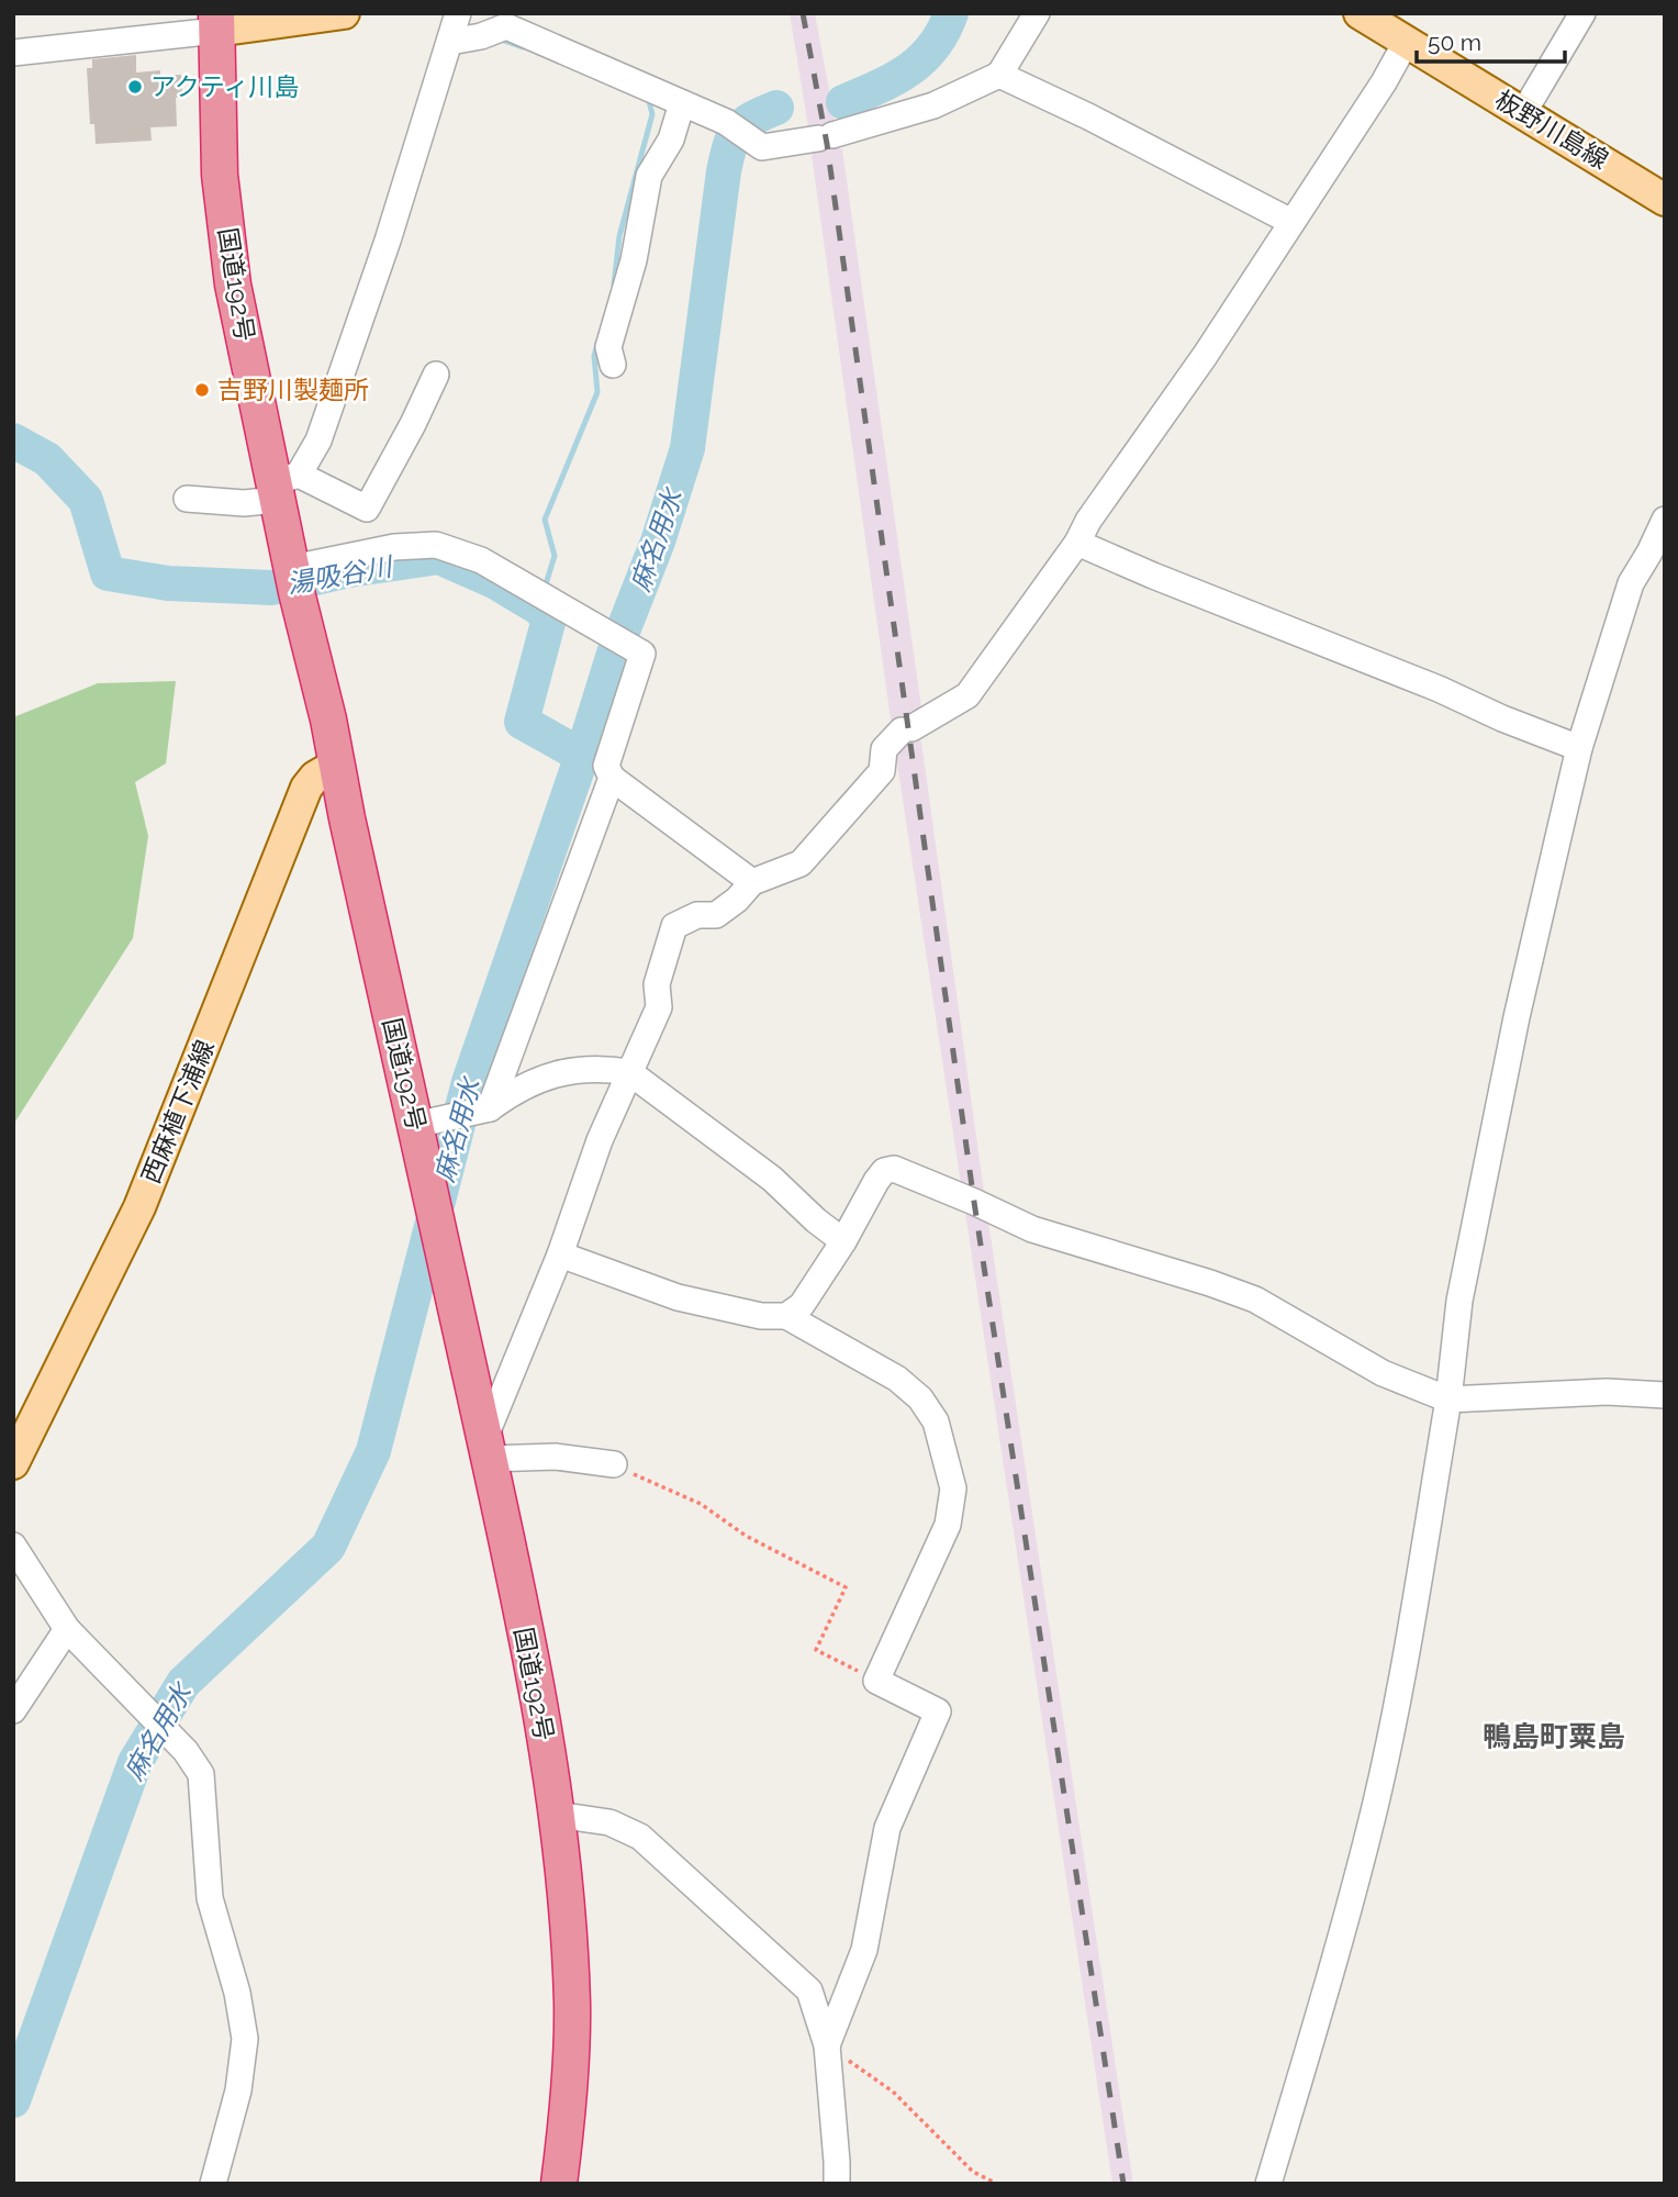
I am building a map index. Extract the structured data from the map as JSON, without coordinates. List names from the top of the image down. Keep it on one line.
{"streets":{"highway":["国道192号"],"main road":["板野川島線","西麻植下浦線"]},"crossings":[["国道192号","西麻植下浦線"]],"districts":["鴨島町粟島"],"water":["麻名用水","湯吸谷川"],"places":["アクティ川島","吉野川製麺所"],"scale_bar":"50 m"}
